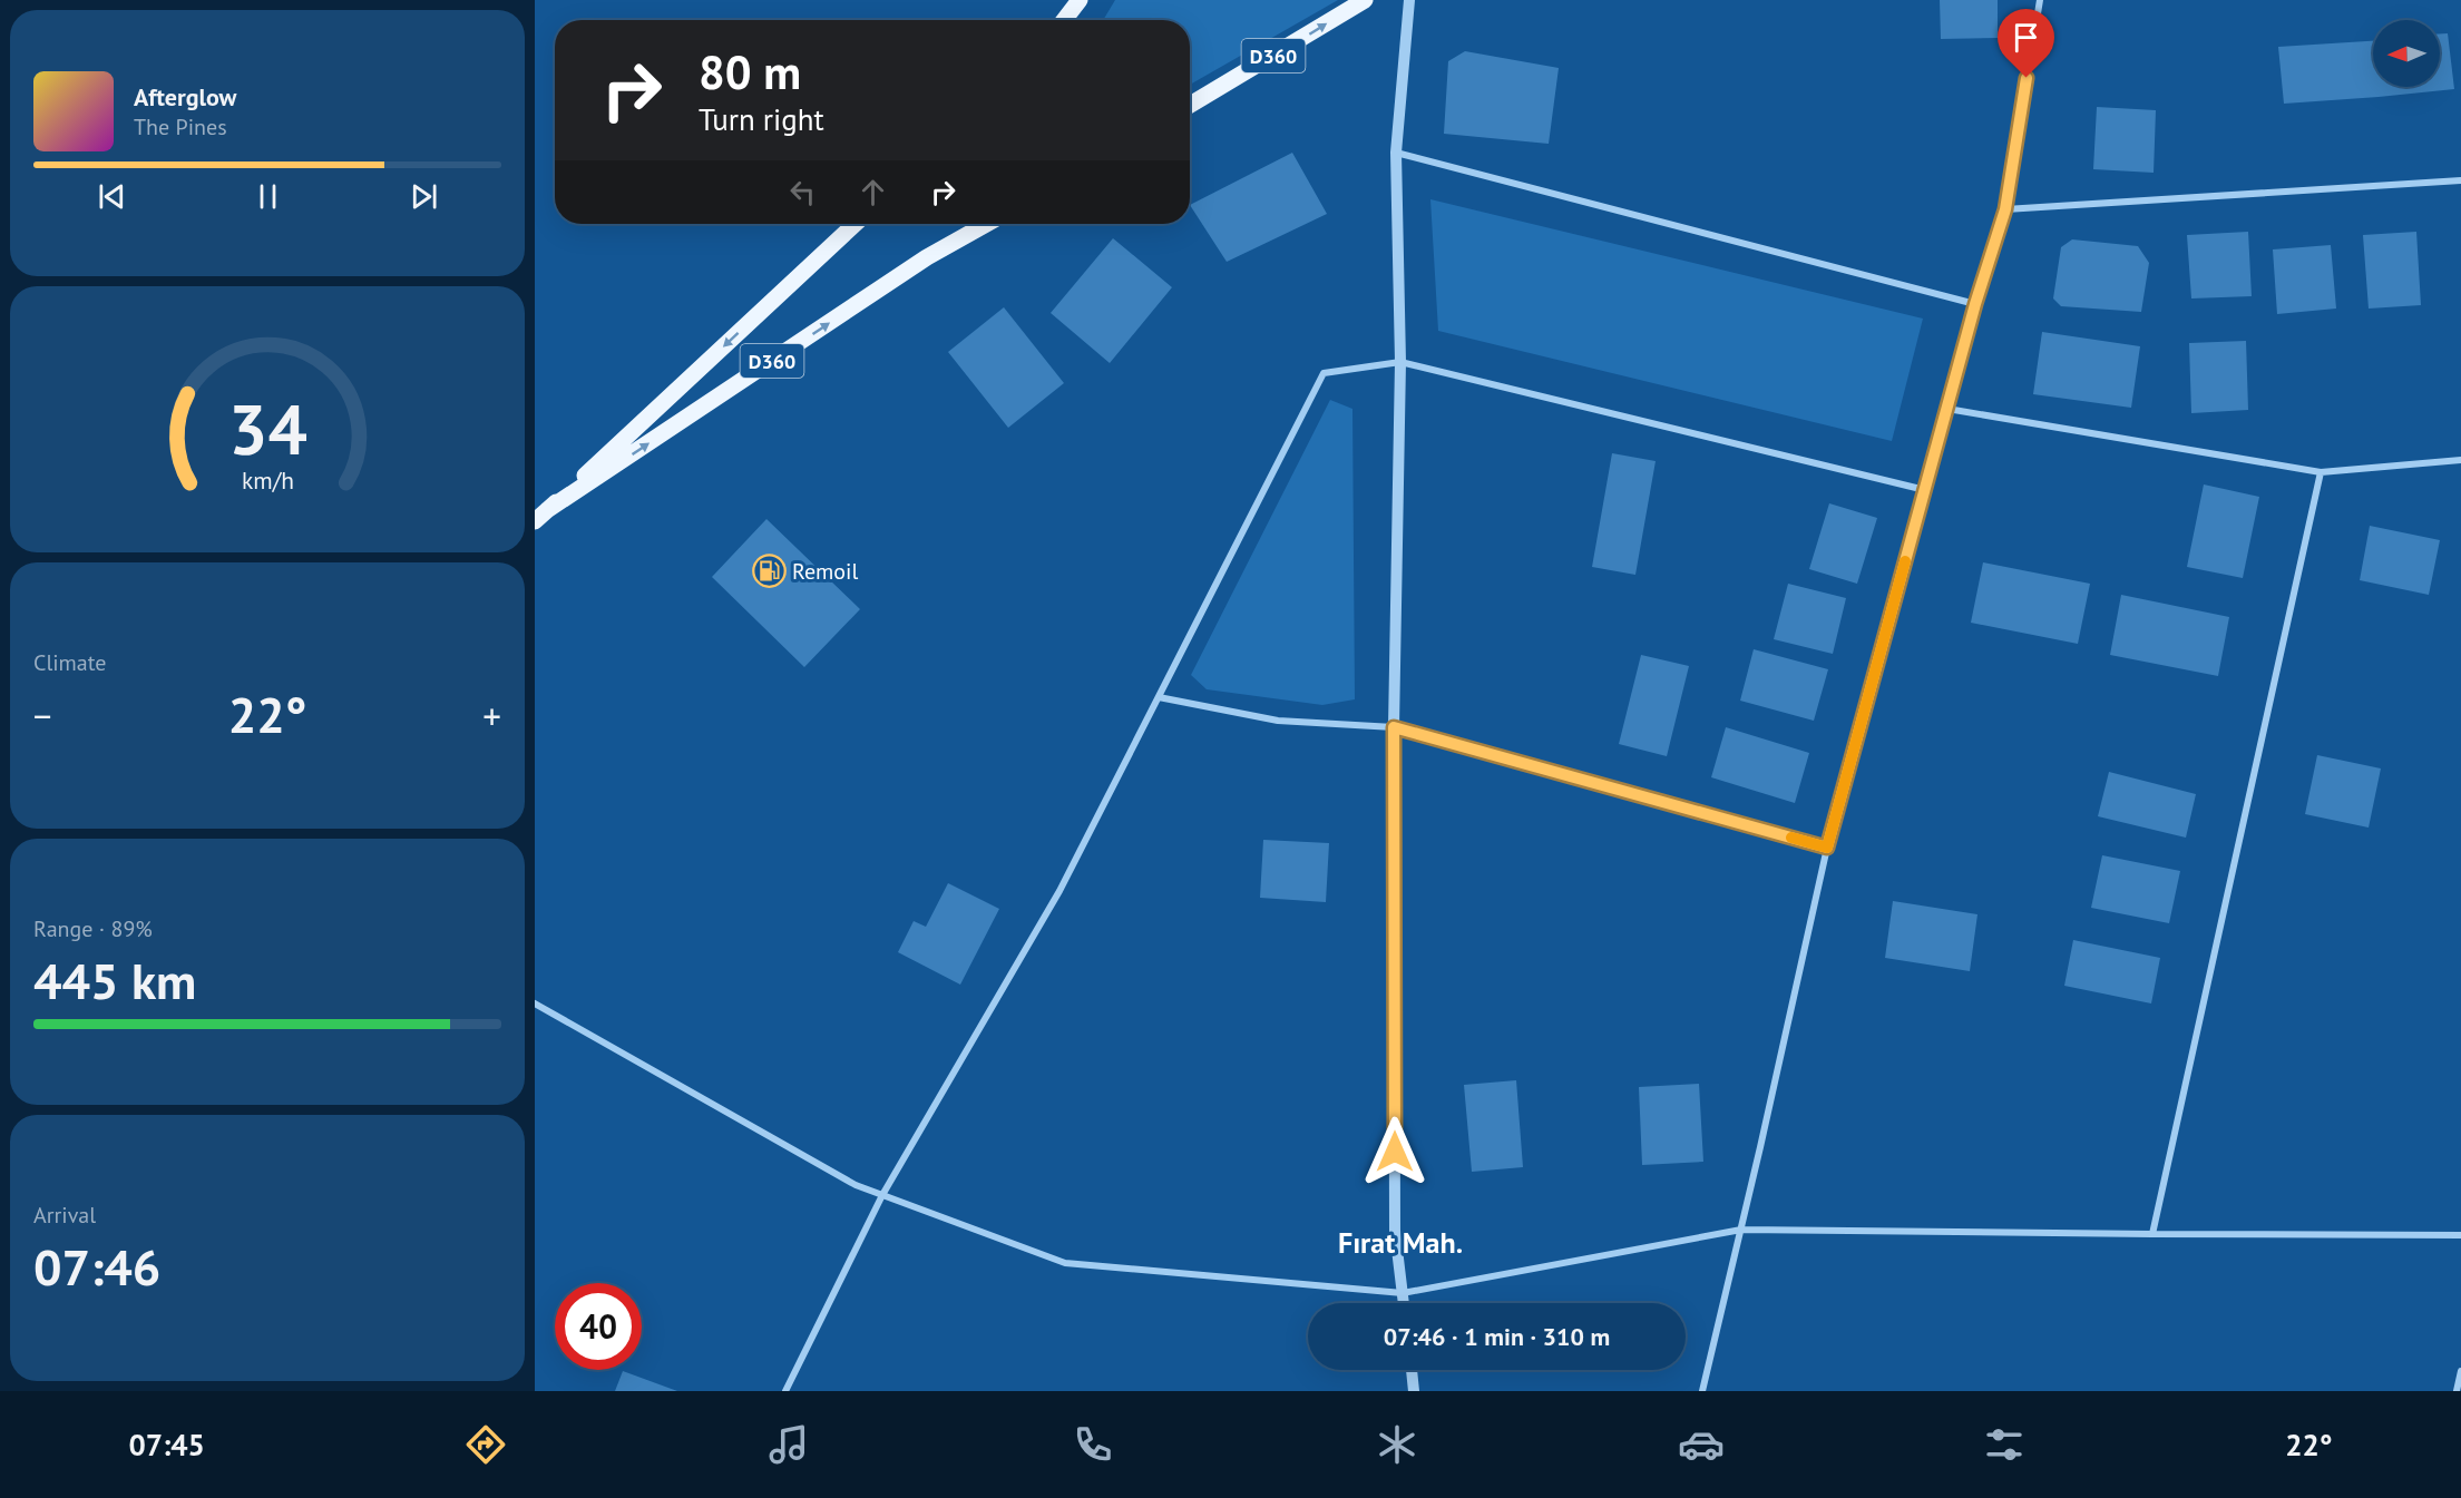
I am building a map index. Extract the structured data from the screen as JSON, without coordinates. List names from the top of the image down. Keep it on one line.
{"streets":{"main road":["D360"]},"districts":["Fırat Mah."],"places":{"fuel station":["Remoil"]},"north":"left","page":{"turn":["80 m","Turn right"],"song":["Afterglow","The Pines"],"tile":["Climate",["Range · 89%","445 km"],["Arrival","07:46"]],"heat":["−","22°","+"],"limit":"40","trip":"07:46 · 1 min · 310 m","tabs":["07:45","22°"],"gauge":["34","km/h"]}}
